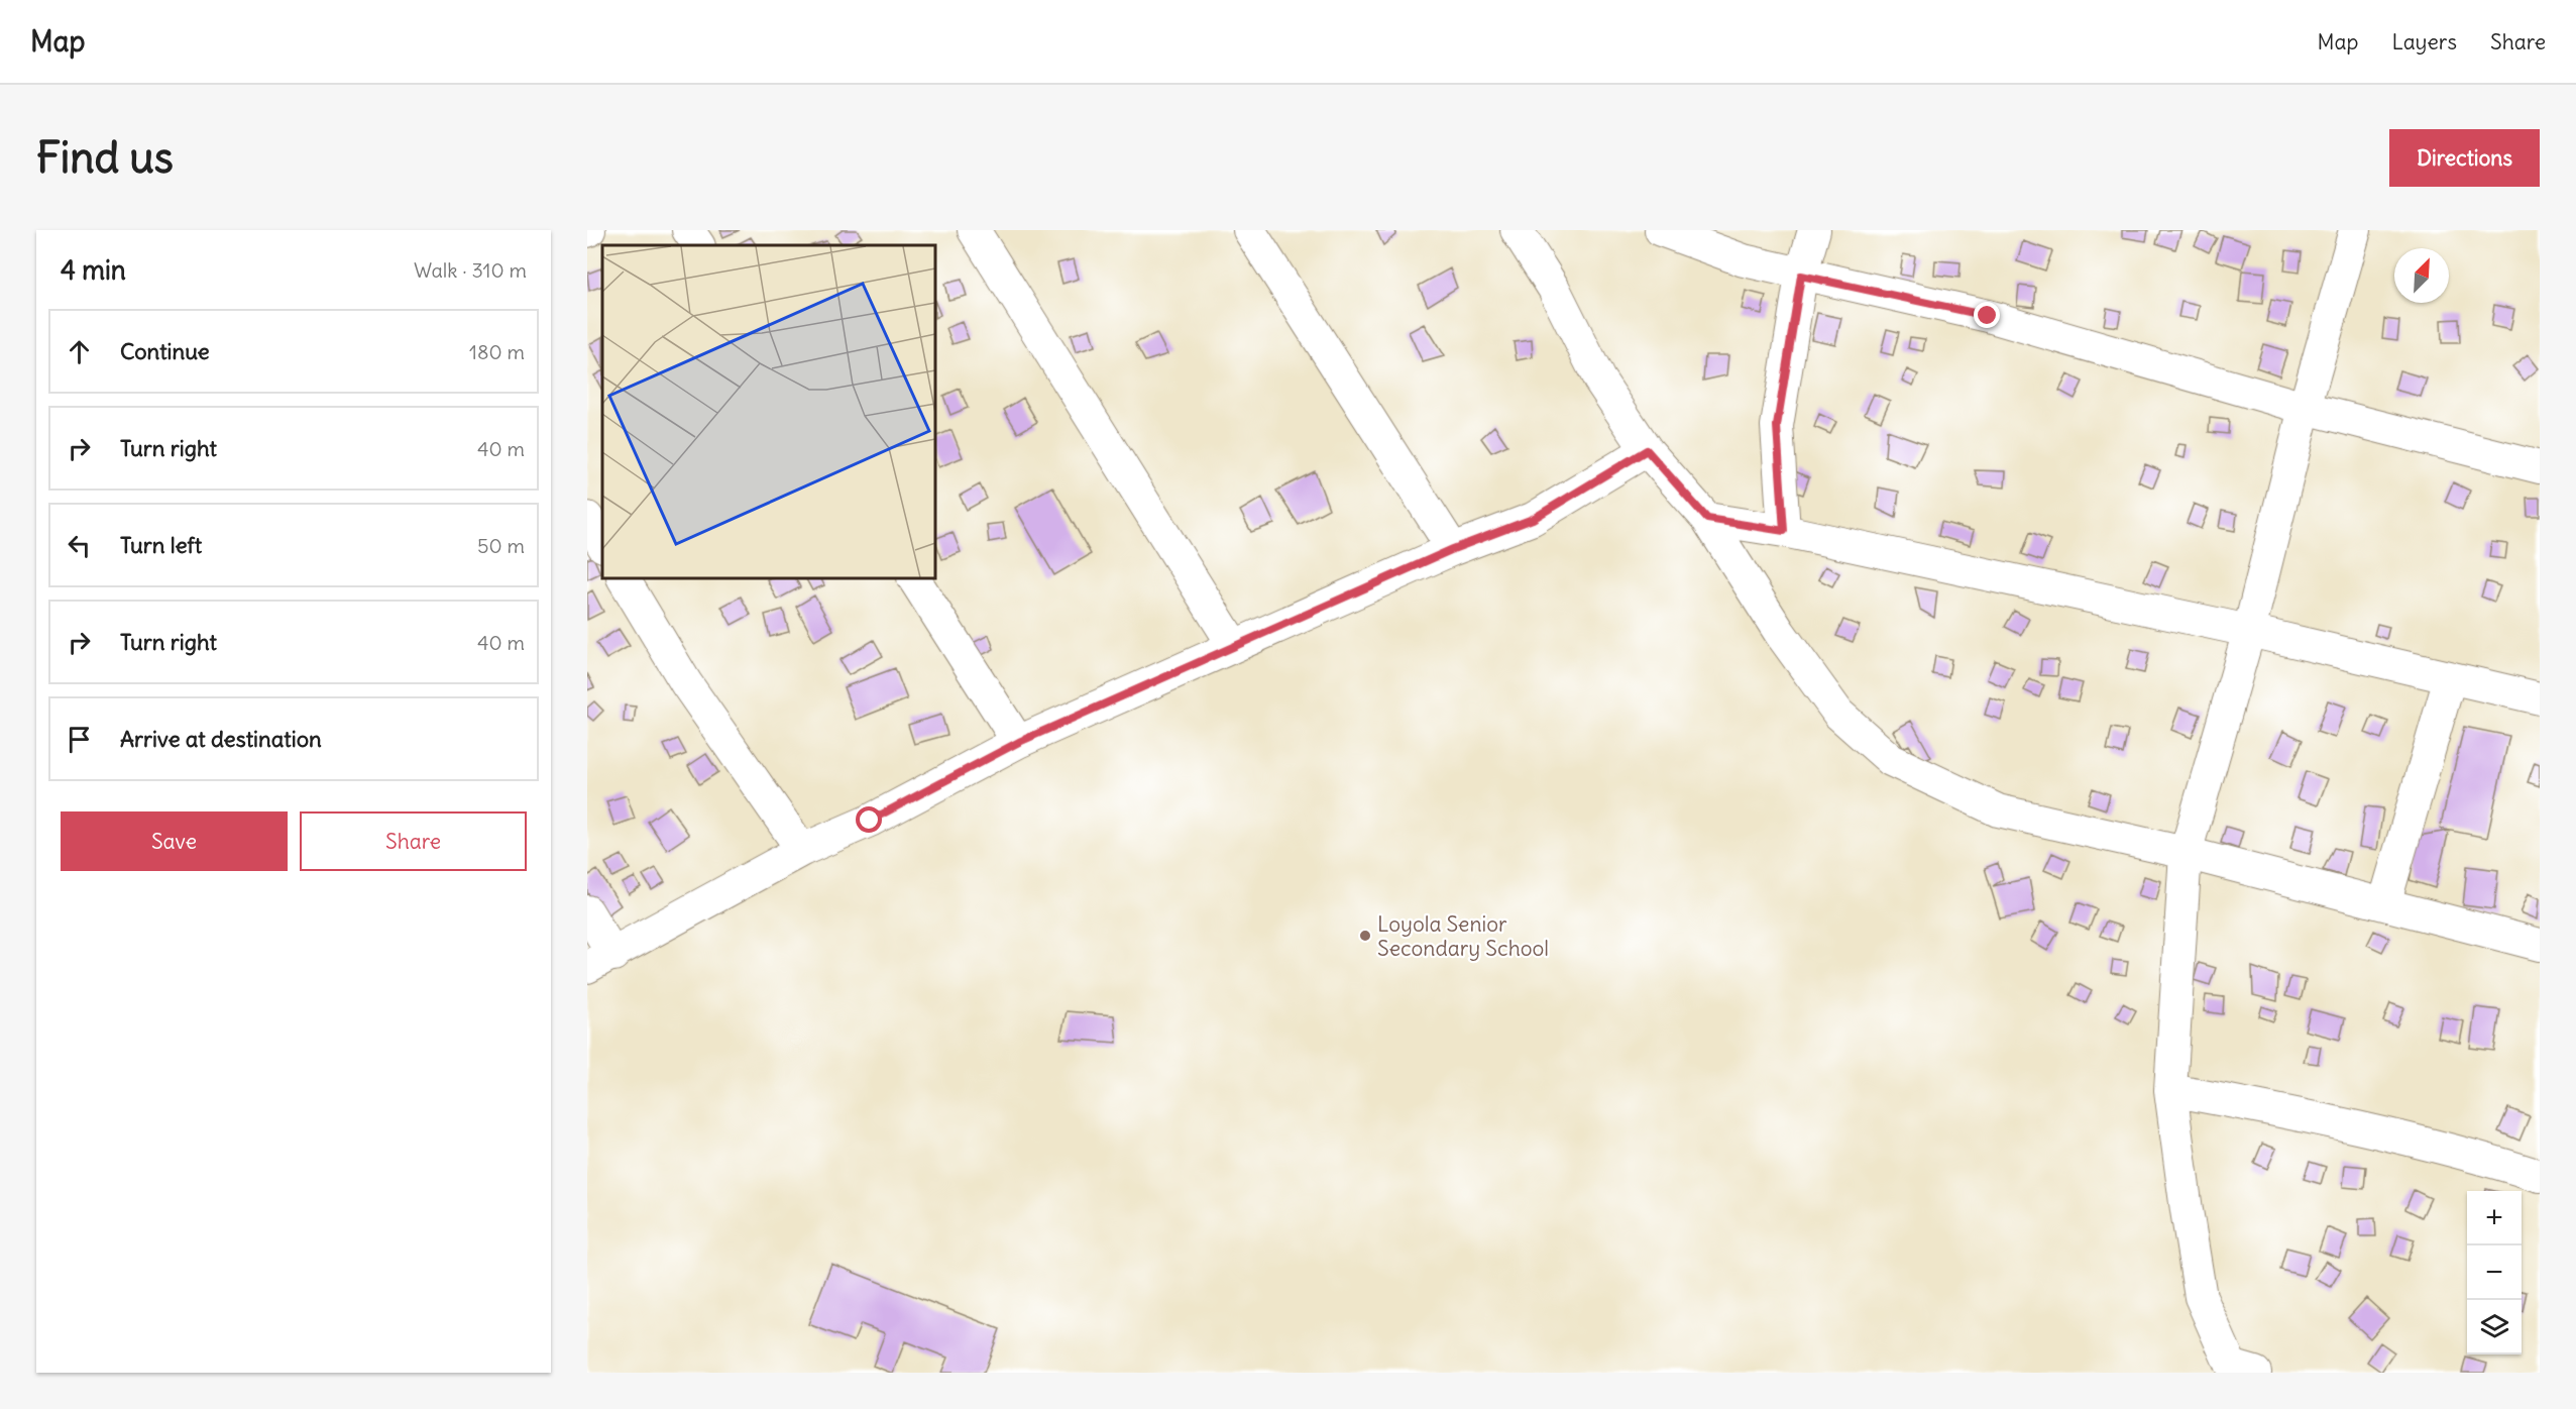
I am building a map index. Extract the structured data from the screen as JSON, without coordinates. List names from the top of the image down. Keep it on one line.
{"places":["Loyola Senior Secondary School"],"north":"top right","page":{"header":"Map","nav":["Map","Layers","Share"],"buttons":["Directions",["Save","Share"]],"title":"Find us","heading":["4 min","Walk · 310 m"],"list":[["Continue","180 m"],["Turn right","40 m"],["Turn left","50 m"],["Turn right","40 m"],"Arrive at destination"],"map_buttons":["+","−"]}}
